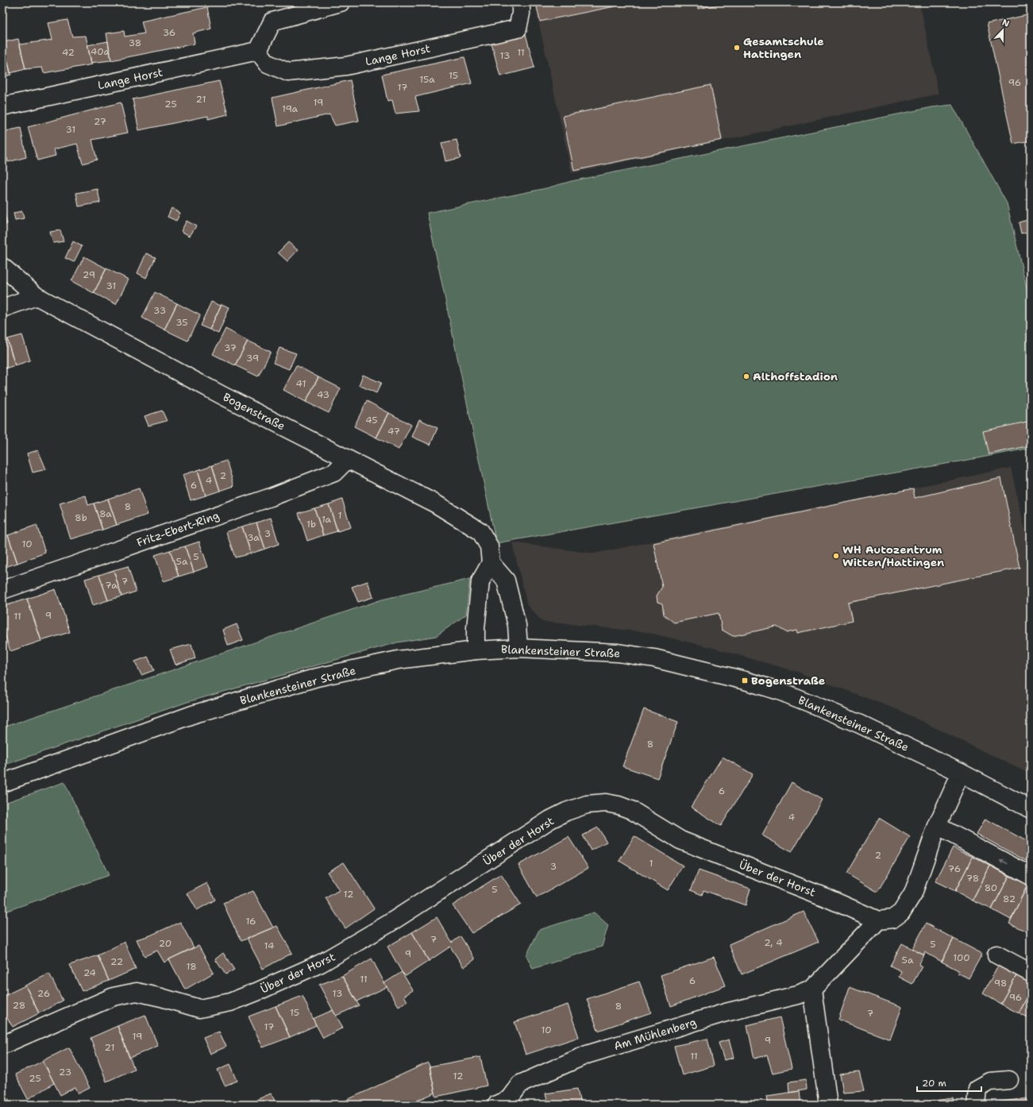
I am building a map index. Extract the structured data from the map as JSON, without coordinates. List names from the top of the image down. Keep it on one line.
{"streets":{"street":["Lange Horst","Bogenstraße","Fritz-Ebert-Ring","Blankensteiner Straße","Über der Horst","Am Mühlenberg"]},"crossings":[["Bogenstraße","Fritz-Ebert-Ring"],["Über der Horst","Am Mühlenberg"]],"places":{"other":["Gesamtschule Hattingen","Althoffstadion","WH Autozentrum Witten/Hattingen"],"transit":["Bogenstraße"]},"house_numbers":["36","38","40a","42","11","13","15","15a","96","17","21","19","25","19a","27","31","29","31","33","35","37","39","41","43","45","47","2","4","6","8","8a","1","8b","1a","1b","3","3a","10","5","5a","7","7a","9","11","8","6","4","2","1","3","76","78","80","5","12","82","16","7","2, 4","20","5","14","9","100","5a","22","18","24","11","6","98","26","13","96","28","8","15","7","17","10","19","9","21","11","23","12","25"],"scale_bar":"20 m","north":"top"}
